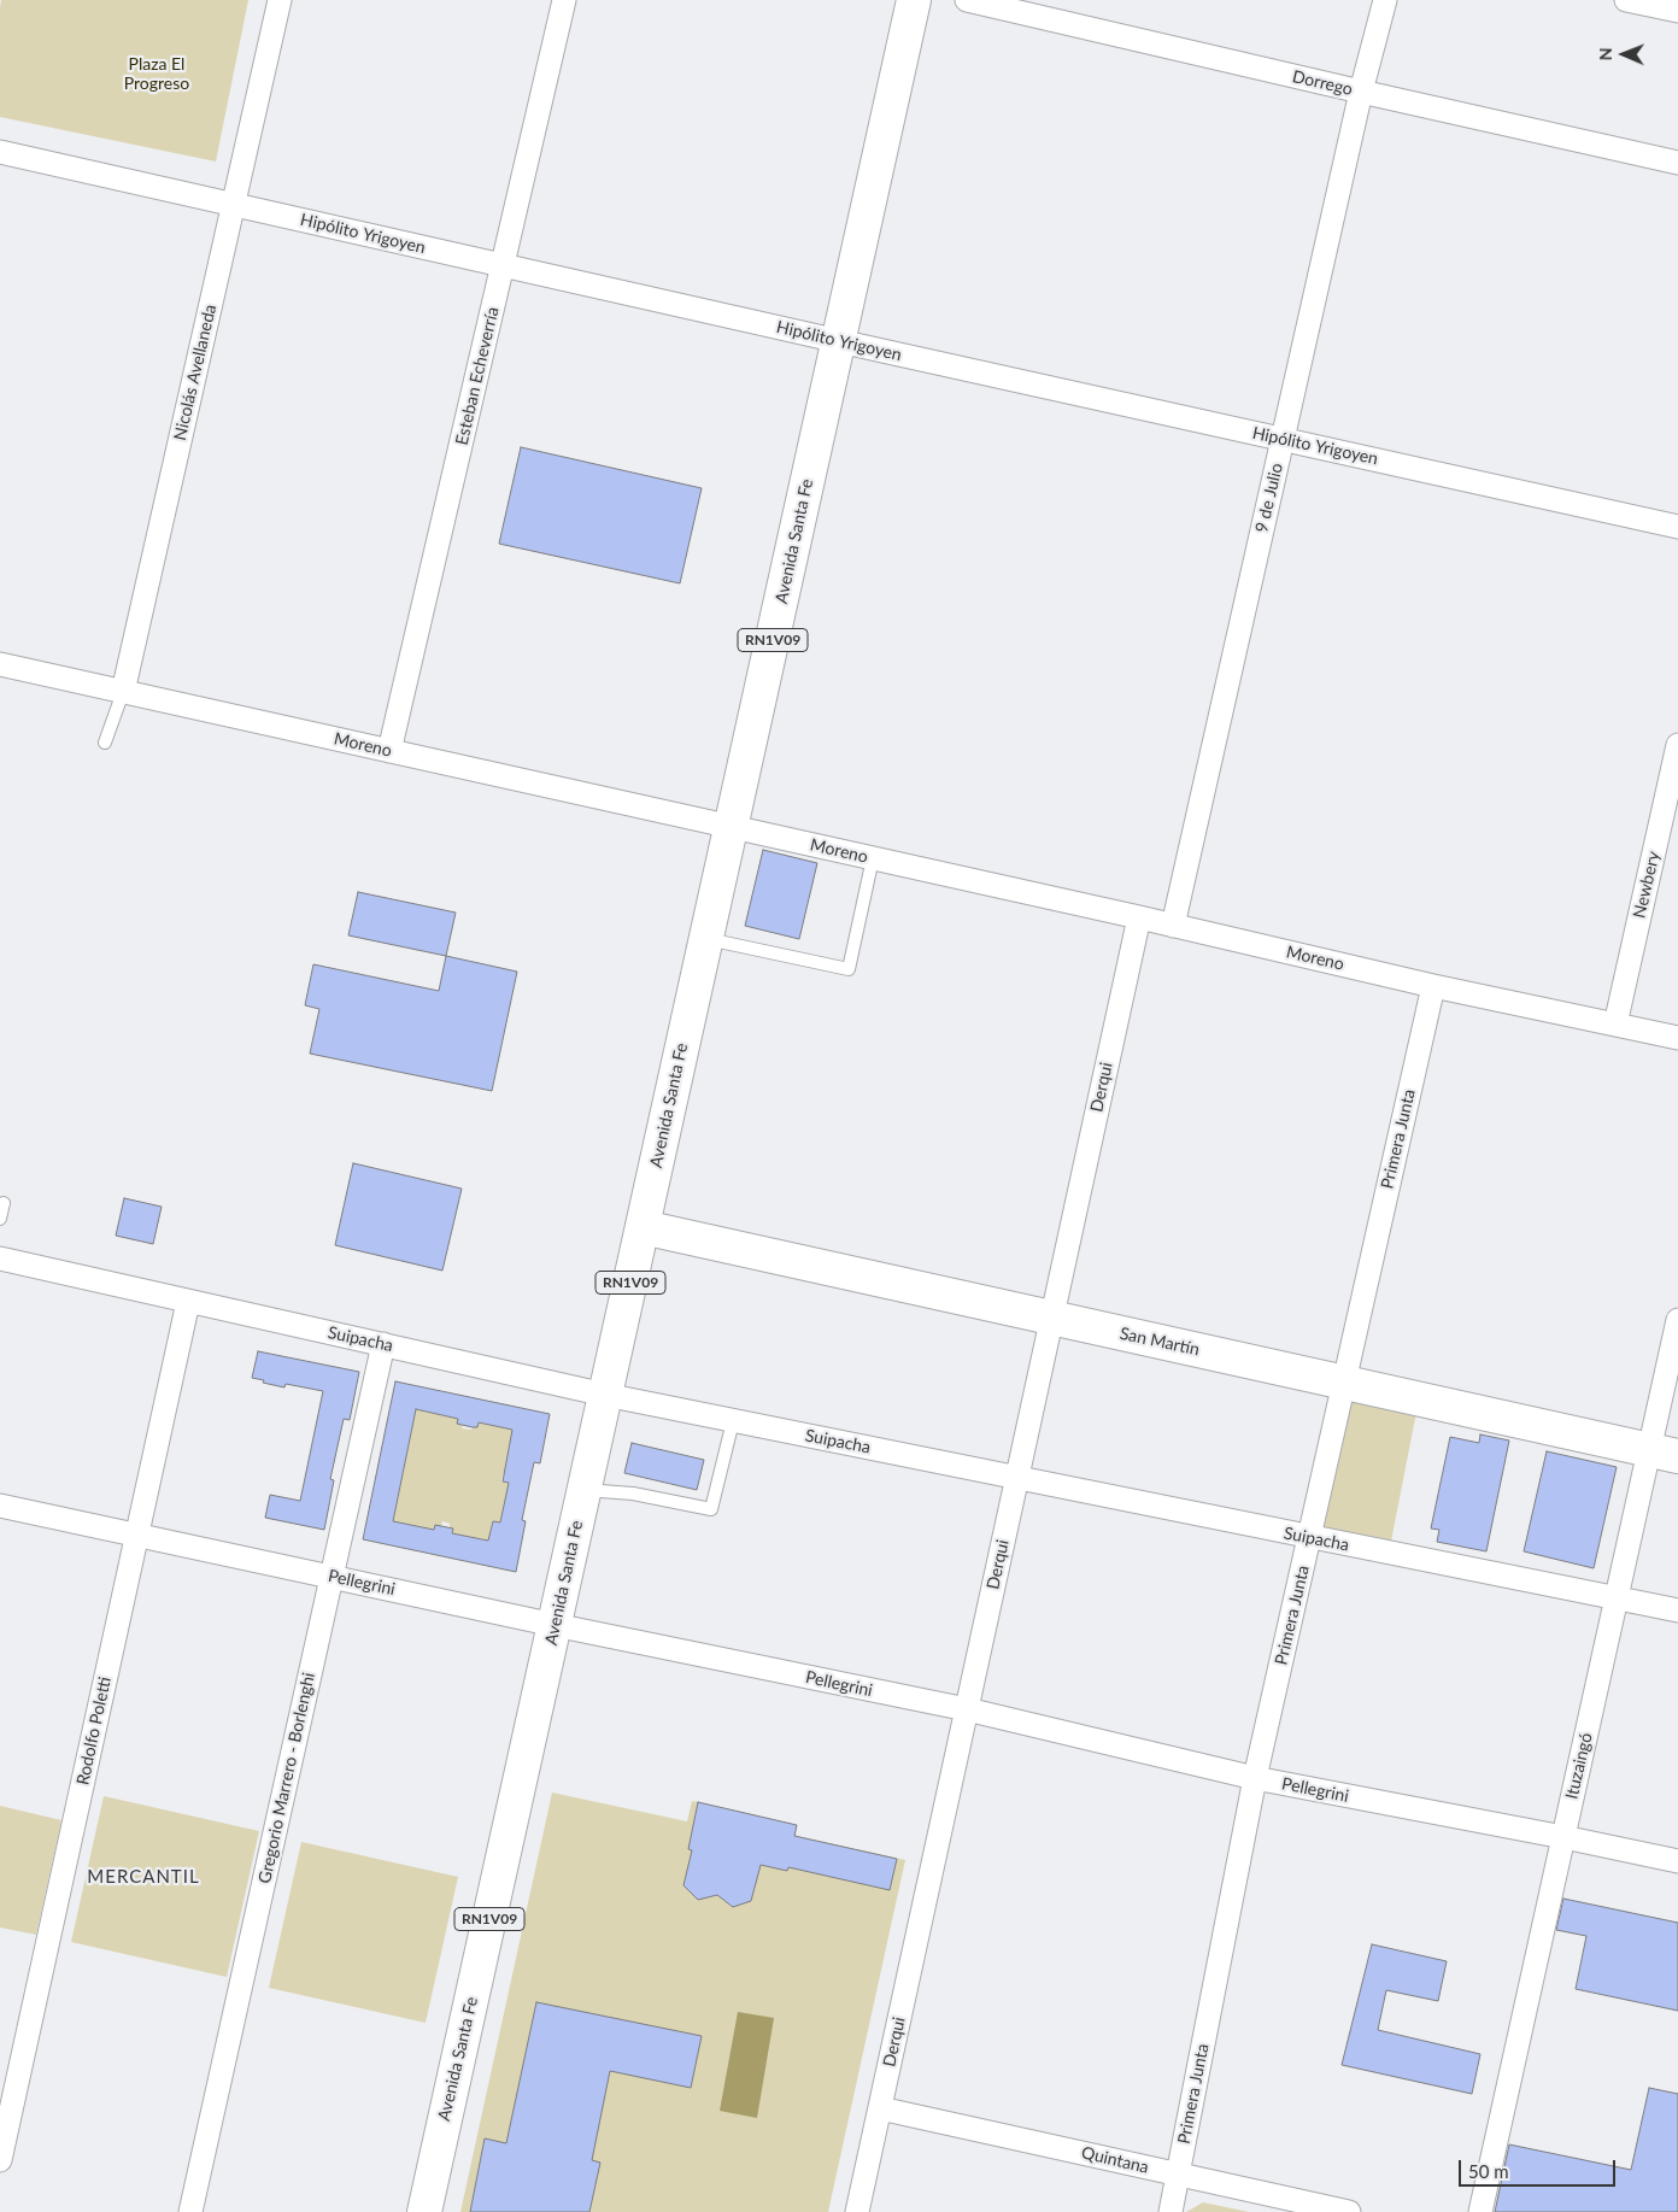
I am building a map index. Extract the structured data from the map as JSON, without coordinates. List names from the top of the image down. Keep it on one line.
{"streets":{"main road":["Avenida Santa Fe","RN1V09","San Martín"],"street":["Dorrego","Hipólito Yrigoyen","Nicolás Avellaneda","Esteban Echeverría","9 de Julio","Moreno","Newbery","Derqui","Primera Junta","Suipacha","Pellegrini","Rodolfo Poletti","Ituzaingó","Gregorio Marrero - Borlenghi","Quintana"]},"crossings":[["Dorrego","9 de Julio"],["Hipólito Yrigoyen","Nicolás Avellaneda"],["Hipólito Yrigoyen","Esteban Echeverría"],["Hipólito Yrigoyen","9 de Julio"],["Hipólito Yrigoyen","Avenida Santa Fe"],["Nicolás Avellaneda","Moreno"],["Esteban Echeverría","Moreno"],["9 de Julio","Moreno"],["Avenida Santa Fe","Moreno"],["Avenida Santa Fe","Suipacha"],["Avenida Santa Fe","San Martín"],["Avenida Santa Fe","Pellegrini"],["Moreno","Newbery"],["Moreno","Derqui"],["Moreno","Primera Junta"],["Derqui","Suipacha"],["Derqui","San Martín"],["Derqui","Pellegrini"],["Derqui","Quintana"],["Primera Junta","Suipacha"],["Primera Junta","San Martín"],["Primera Junta","Pellegrini"],["Primera Junta","Quintana"],["Suipacha","Rodolfo Poletti"],["Suipacha","Ituzaingó"],["Suipacha","Gregorio Marrero - Borlenghi"],["San Martín","Ituzaingó"],["Pellegrini","Rodolfo Poletti"],["Pellegrini","Ituzaingó"],["Pellegrini","Gregorio Marrero - Borlenghi"]],"districts":["MERCANTIL"],"parks":["Plaza El Progreso"],"scale_bar":"50 m","north":"left"}
